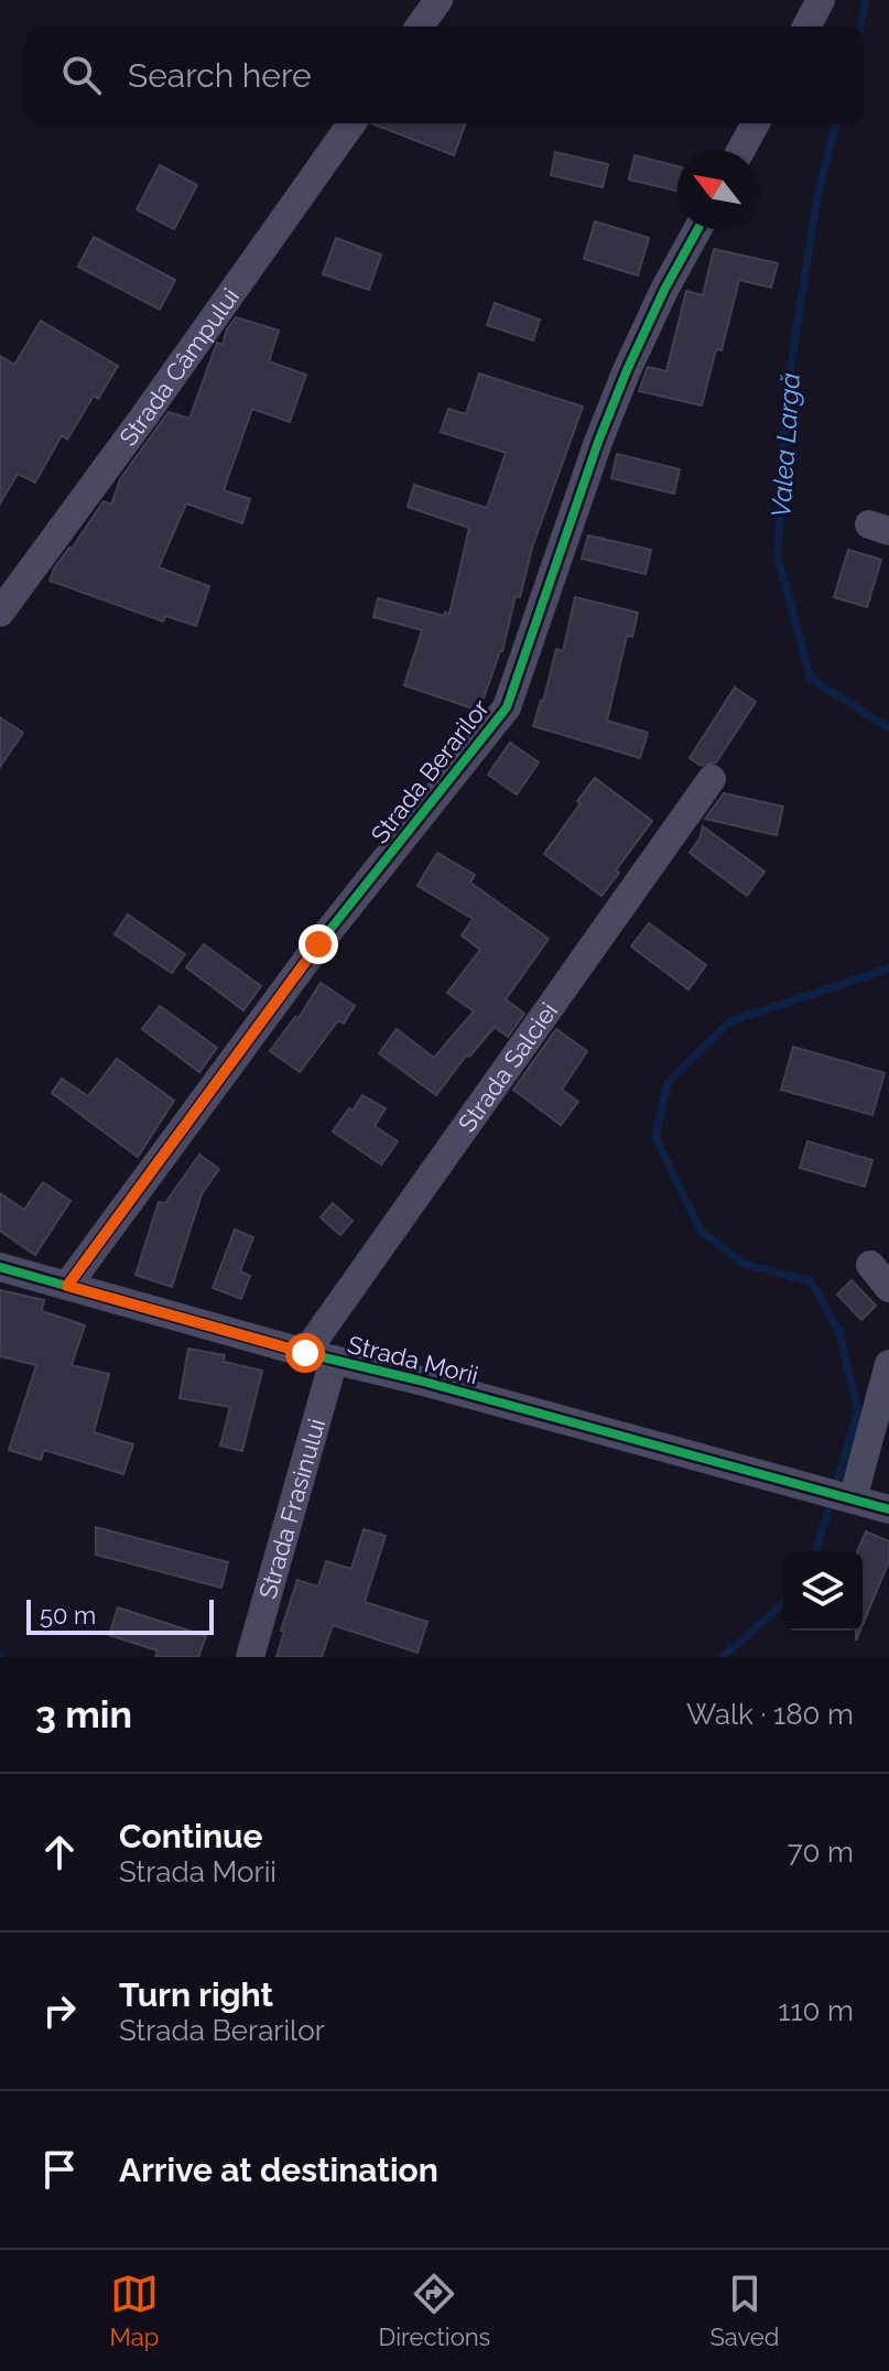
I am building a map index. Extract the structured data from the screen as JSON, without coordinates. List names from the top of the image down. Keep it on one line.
{"streets":{"street":["Strada Câmpului","Strada Berarilor","Strada Salciei","Strada Morii","Strada Frasinului"]},"crossings":[["Strada Berarilor","Strada Morii"],["Strada Salciei","Strada Morii"],["Strada Morii","Strada Frasinului"]],"water":["Valea Largă"],"scale_bar":"50 m","north":"top left","page":{"search":"Search here","scale":"50 m","heading":["3 min","Walk · 180 m"],"list":[["Continue","Strada Morii","70 m"],["Turn right","Strada Berarilor","110 m"],"Arrive at destination"],"nav":["Map","Directions","Saved"]}}
